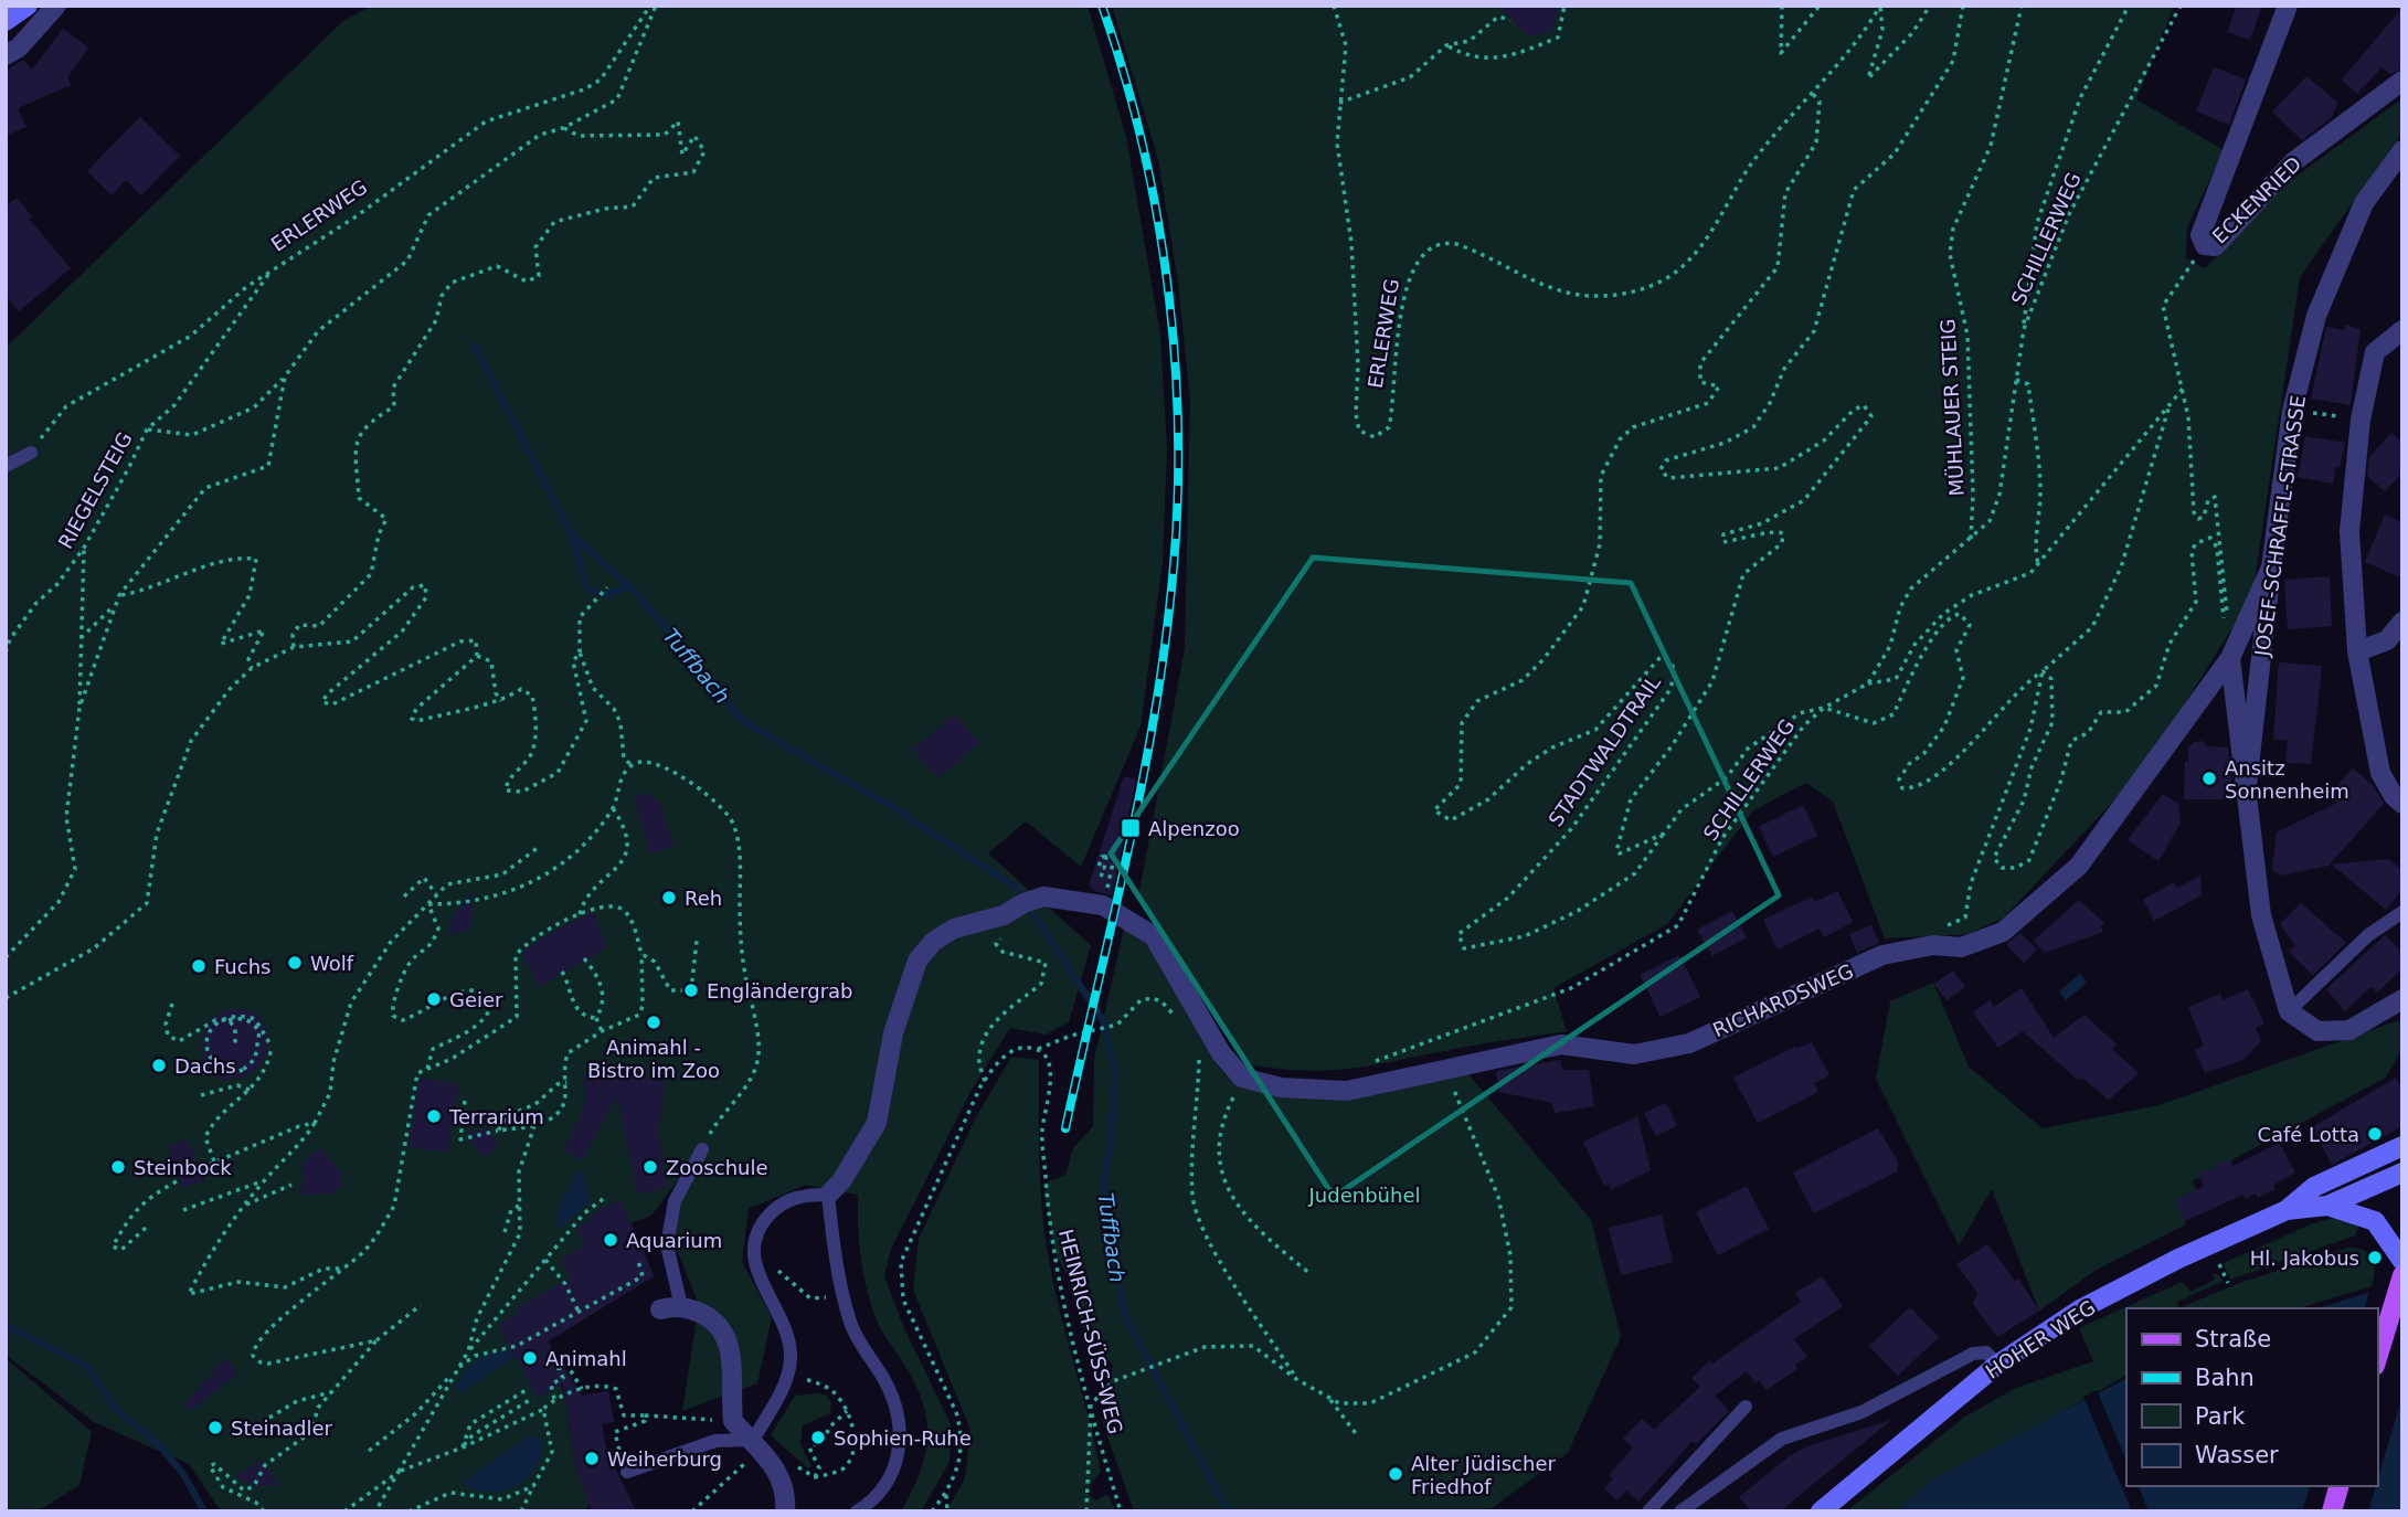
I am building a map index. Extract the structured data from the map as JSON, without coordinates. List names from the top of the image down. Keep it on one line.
{"streets":{"street":["ECKENRIED","JOSEF-SCHRAFFL-STRASSE","RICHARDSWEG","HOHER WEG"],"path":["ERLERWEG","SCHILLERWEG","MÜHLAUER STEIG","RIEGELSTEIG","STADTWALDTRAIL","HEINRICH-SÜSS-WEG"]},"crossings":[["ERLERWEG","RIEGELSTEIG"],["ERLERWEG","STADTWALDTRAIL"],["SCHILLERWEG","MÜHLAUER STEIG"],["JOSEF-SCHRAFFL-STRASSE","RICHARDSWEG"]],"water":["Tuffbach"],"parks":["Judenbühel"],"places":{"other":["Ansitz Sonnenheim","Reh","Wolf","Fuchs","Engländergrab","Geier","Animahl - Bistro im Zoo","Dachs","Terrarium","Café Lotta","Steinbock","Zooschule","Aquarium","Hl. Jakobus","Animahl","Steinadler","Sophien-Ruhe","Weiherburg","Alter Jüdischer Friedhof"],"transit":["Alpenzoo"]},"legend":["Straße","Bahn","Park","Wasser"]}
